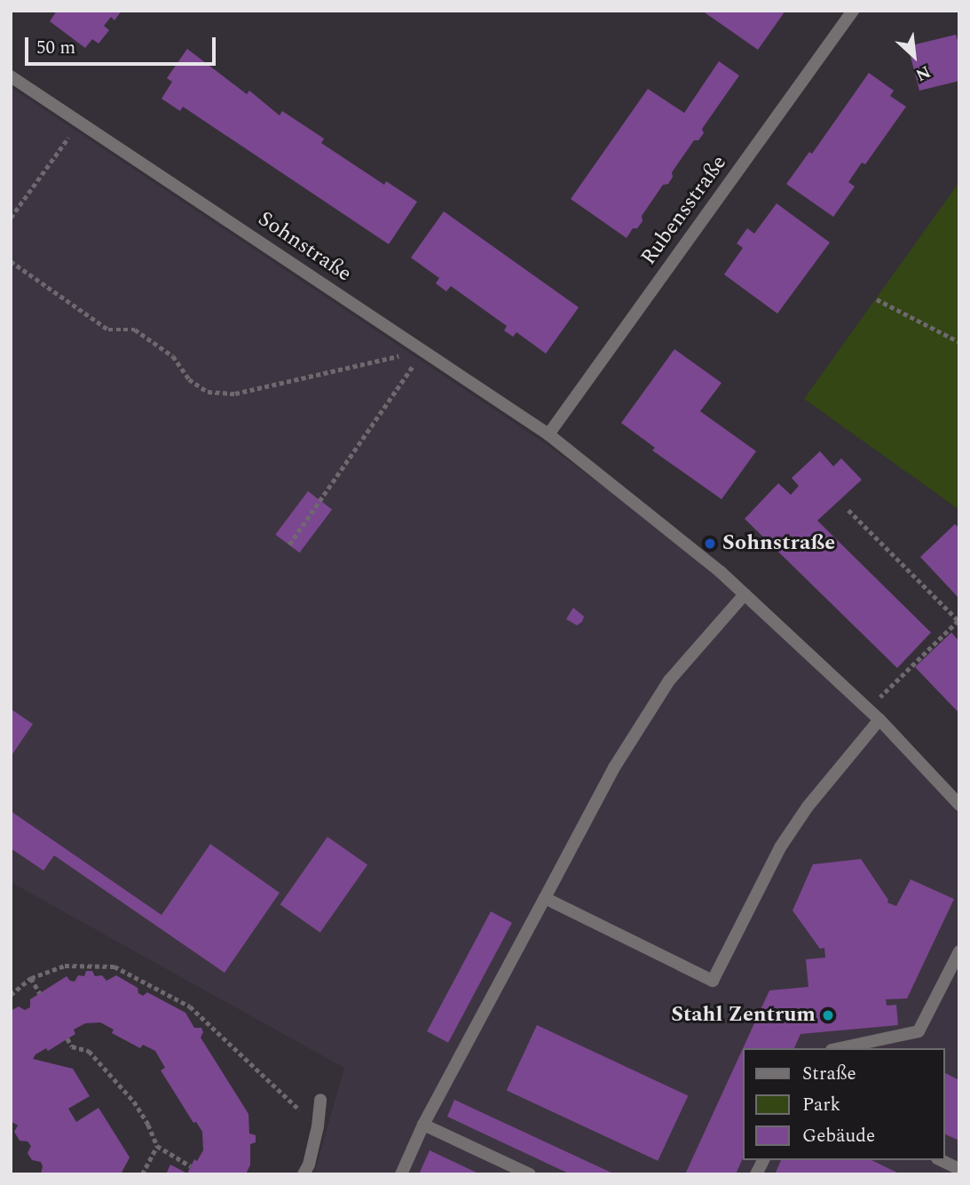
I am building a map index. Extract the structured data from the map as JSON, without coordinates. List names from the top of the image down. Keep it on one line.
{"streets":{"street":["Rubensstraße","Sohnstraße"]},"crossings":[["Rubensstraße","Sohnstraße"]],"places":["Sohnstraße","Stahl Zentrum"],"legend":["Straße","Park","Gebäude"],"scale_bar":"50 m","north":"bottom right"}
